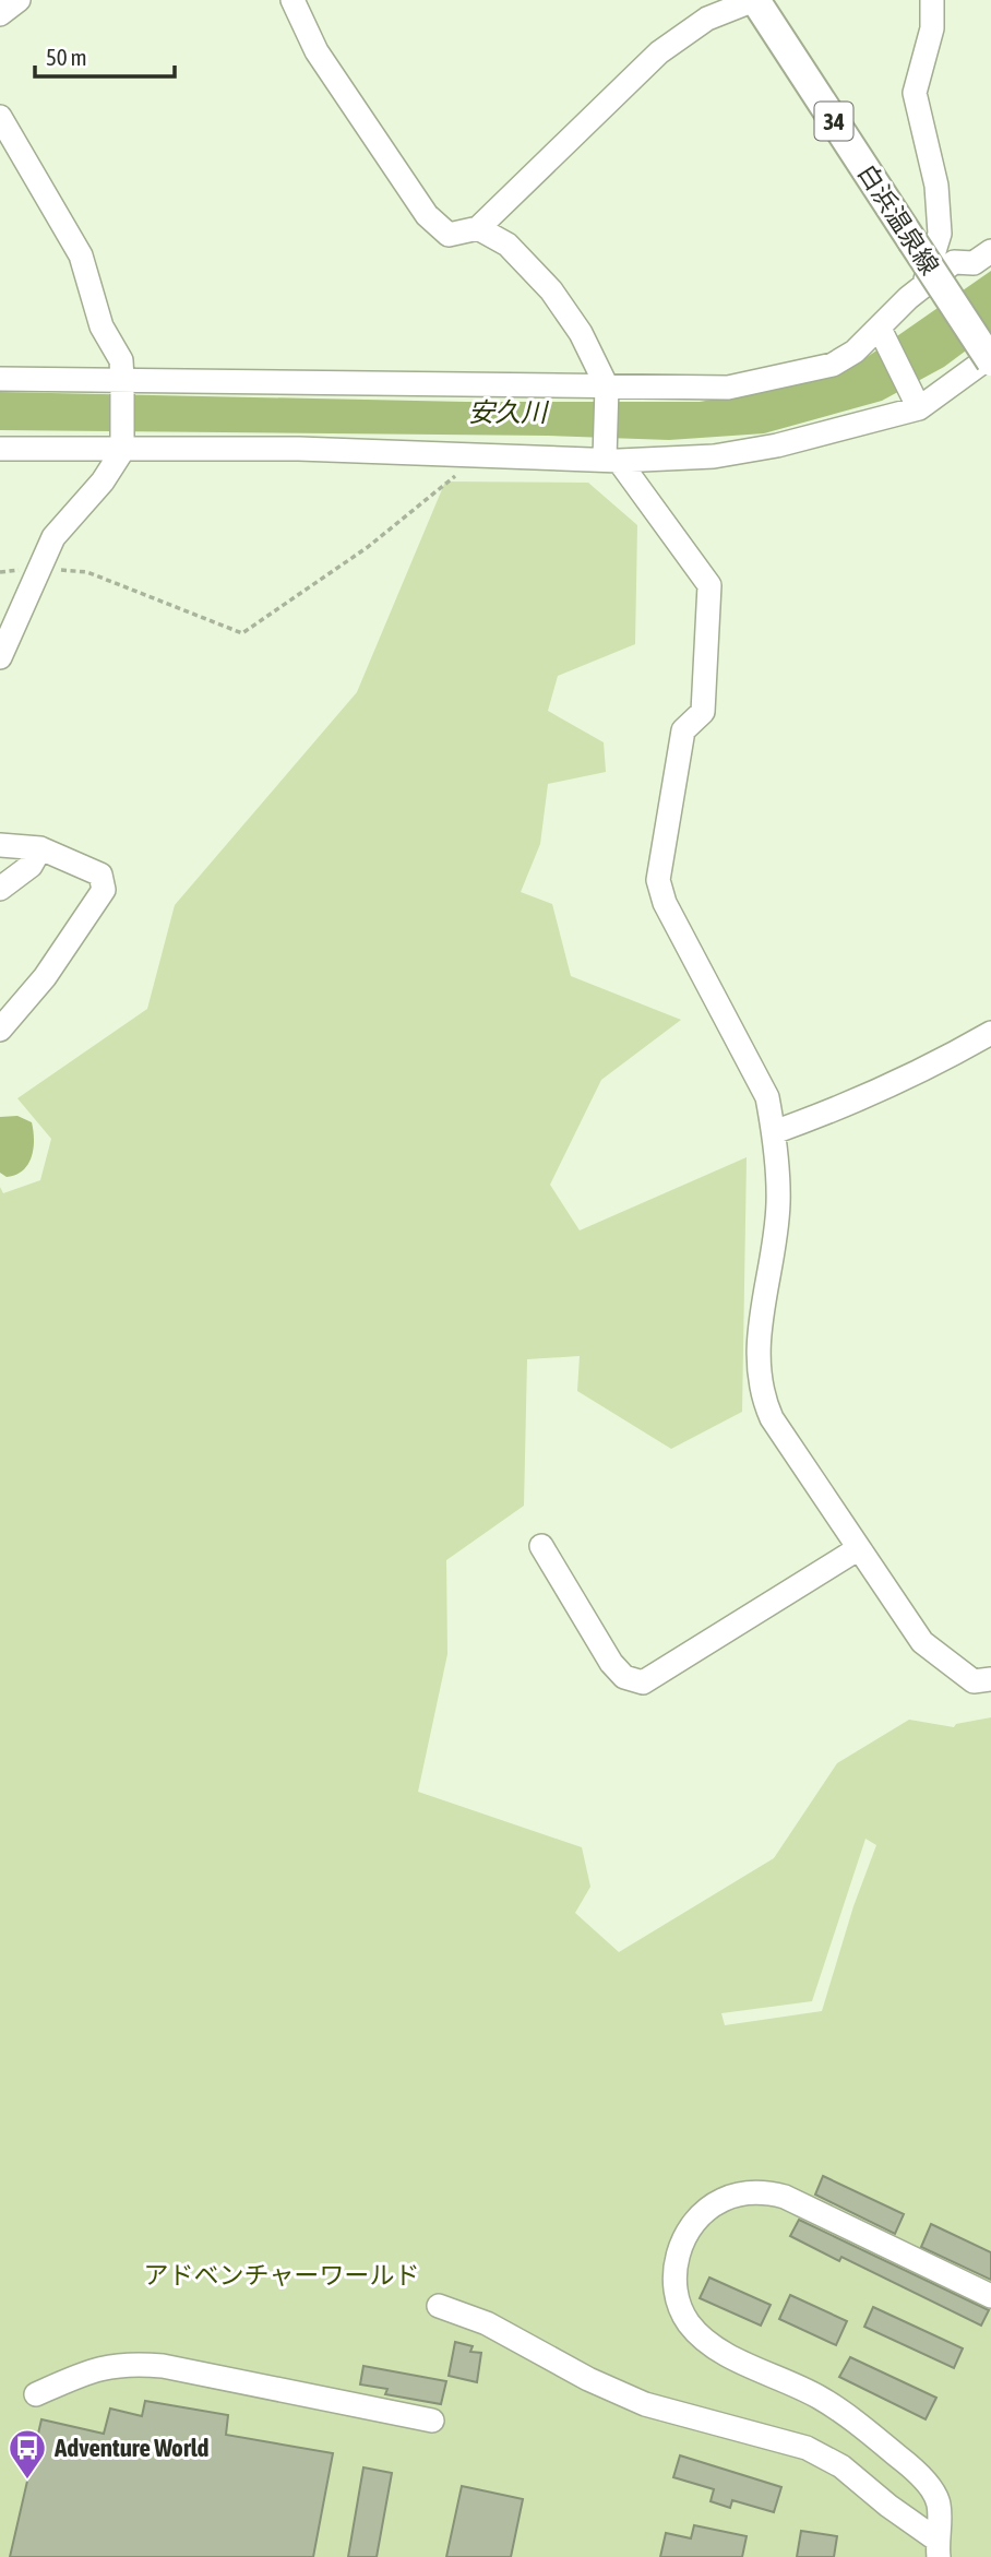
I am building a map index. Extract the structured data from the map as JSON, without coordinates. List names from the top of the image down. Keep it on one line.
{"streets":{"main road":["34","白浜温泉線"]},"water":["安久川"],"parks":["アドベンチャーワールド"],"places":{"bus stop":["Adventure World"]},"scale_bar":"50 m"}
